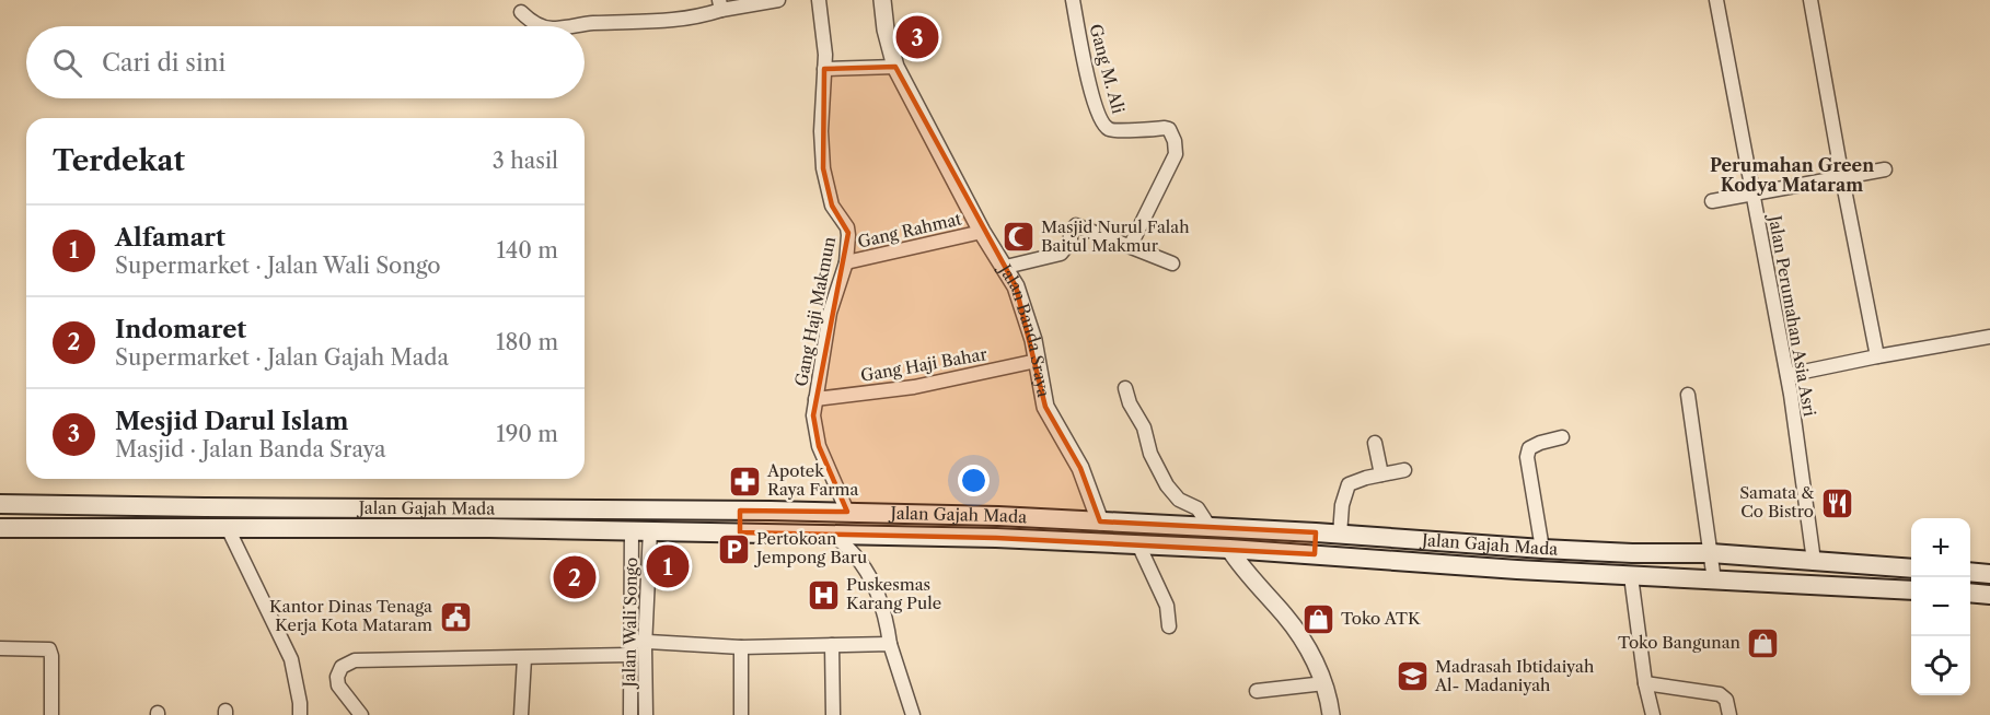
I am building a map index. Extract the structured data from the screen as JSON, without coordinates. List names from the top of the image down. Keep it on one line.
{"streets":{"main road":["Jalan Gajah Mada"],"street":["Gang M. Ali","Gang Rahmat","Gang Haji Makmun","Jalan Perumahan Asia Asri","Jalan Banda Sraya","Gang Haji Bahar","Jalan Wali Songo"]},"crossings":[["Gang Rahmat","Gang Haji Makmun"],["Gang Rahmat","Jalan Banda Sraya"],["Gang Haji Makmun","Gang Haji Bahar"],["Gang Haji Makmun","Jalan Gajah Mada"],["Jalan Perumahan Asia Asri","Jalan Gajah Mada"],["Jalan Banda Sraya","Gang Haji Bahar"],["Jalan Banda Sraya","Jalan Gajah Mada"],["Jalan Gajah Mada","Jalan Wali Songo"]],"districts":["Perumahan Green Kodya Mataram"],"places":{"mosque":["Masjid Nurul Falah Baitul Makmur"],"pharmacy":["Apotek Raya Farma"],"restaurant":["Samata & Co Bistro"],"parking":["Pertokoan Jempong Baru"],"hospital":["Puskesmas Karang Pule"],"public building":["Kantor Dinas Tenaga Kerja Kota Mataram"],"shop":["Toko ATK","Toko Bangunan"],"school or university":["Madrasah Ibtidaiyah Al- Madaniyah"]},"page":{"pins":["3","1","2"],"search":"Cari di sini","heading":["Terdekat","3 hasil"],"list":[{"mark":"1","name":"Alfamart","note":"Supermarket · Jalan Wali Songo","value":"140 m"},{"mark":"2","name":"Indomaret","note":"Supermarket · Jalan Gajah Mada","value":"180 m"},{"mark":"3","name":"Mesjid Darul Islam","note":"Masjid · Jalan Banda Sraya","value":"190 m"}],"map_buttons":["+","−"]}}
